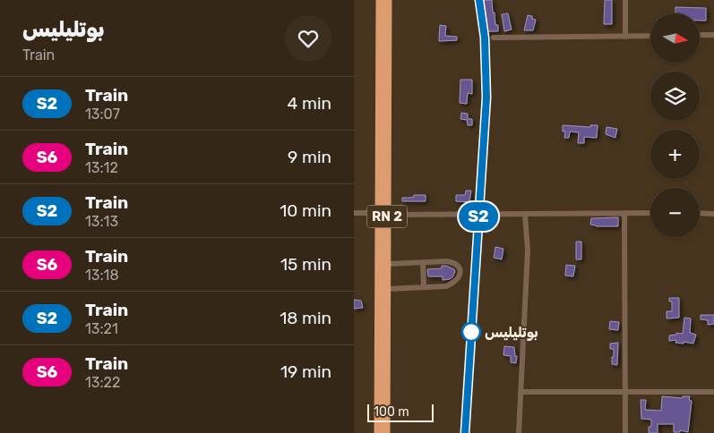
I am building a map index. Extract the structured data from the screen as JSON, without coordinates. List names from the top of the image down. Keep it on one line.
{"streets":{"highway":["RN 2"]},"places":["بوتليليس"],"scale_bar":"100 m","north":"right","page":{"heading":["بوتليليس","Train"],"on_map":"S2","map_buttons":["+","−"],"list":[{"mark":"S2","name":"Train","note":"13:07","value":"4 min"},{"mark":"S6","name":"Train","note":"13:12","value":"9 min"},{"mark":"S2","name":"Train","note":"13:13","value":"10 min"},{"mark":"S6","name":"Train","note":"13:18","value":"15 min"},{"mark":"S2","name":"Train","note":"13:21","value":"18 min"},{"mark":"S6","name":"Train","note":"13:22","value":"19 min"}],"scale":"100 m"}}
